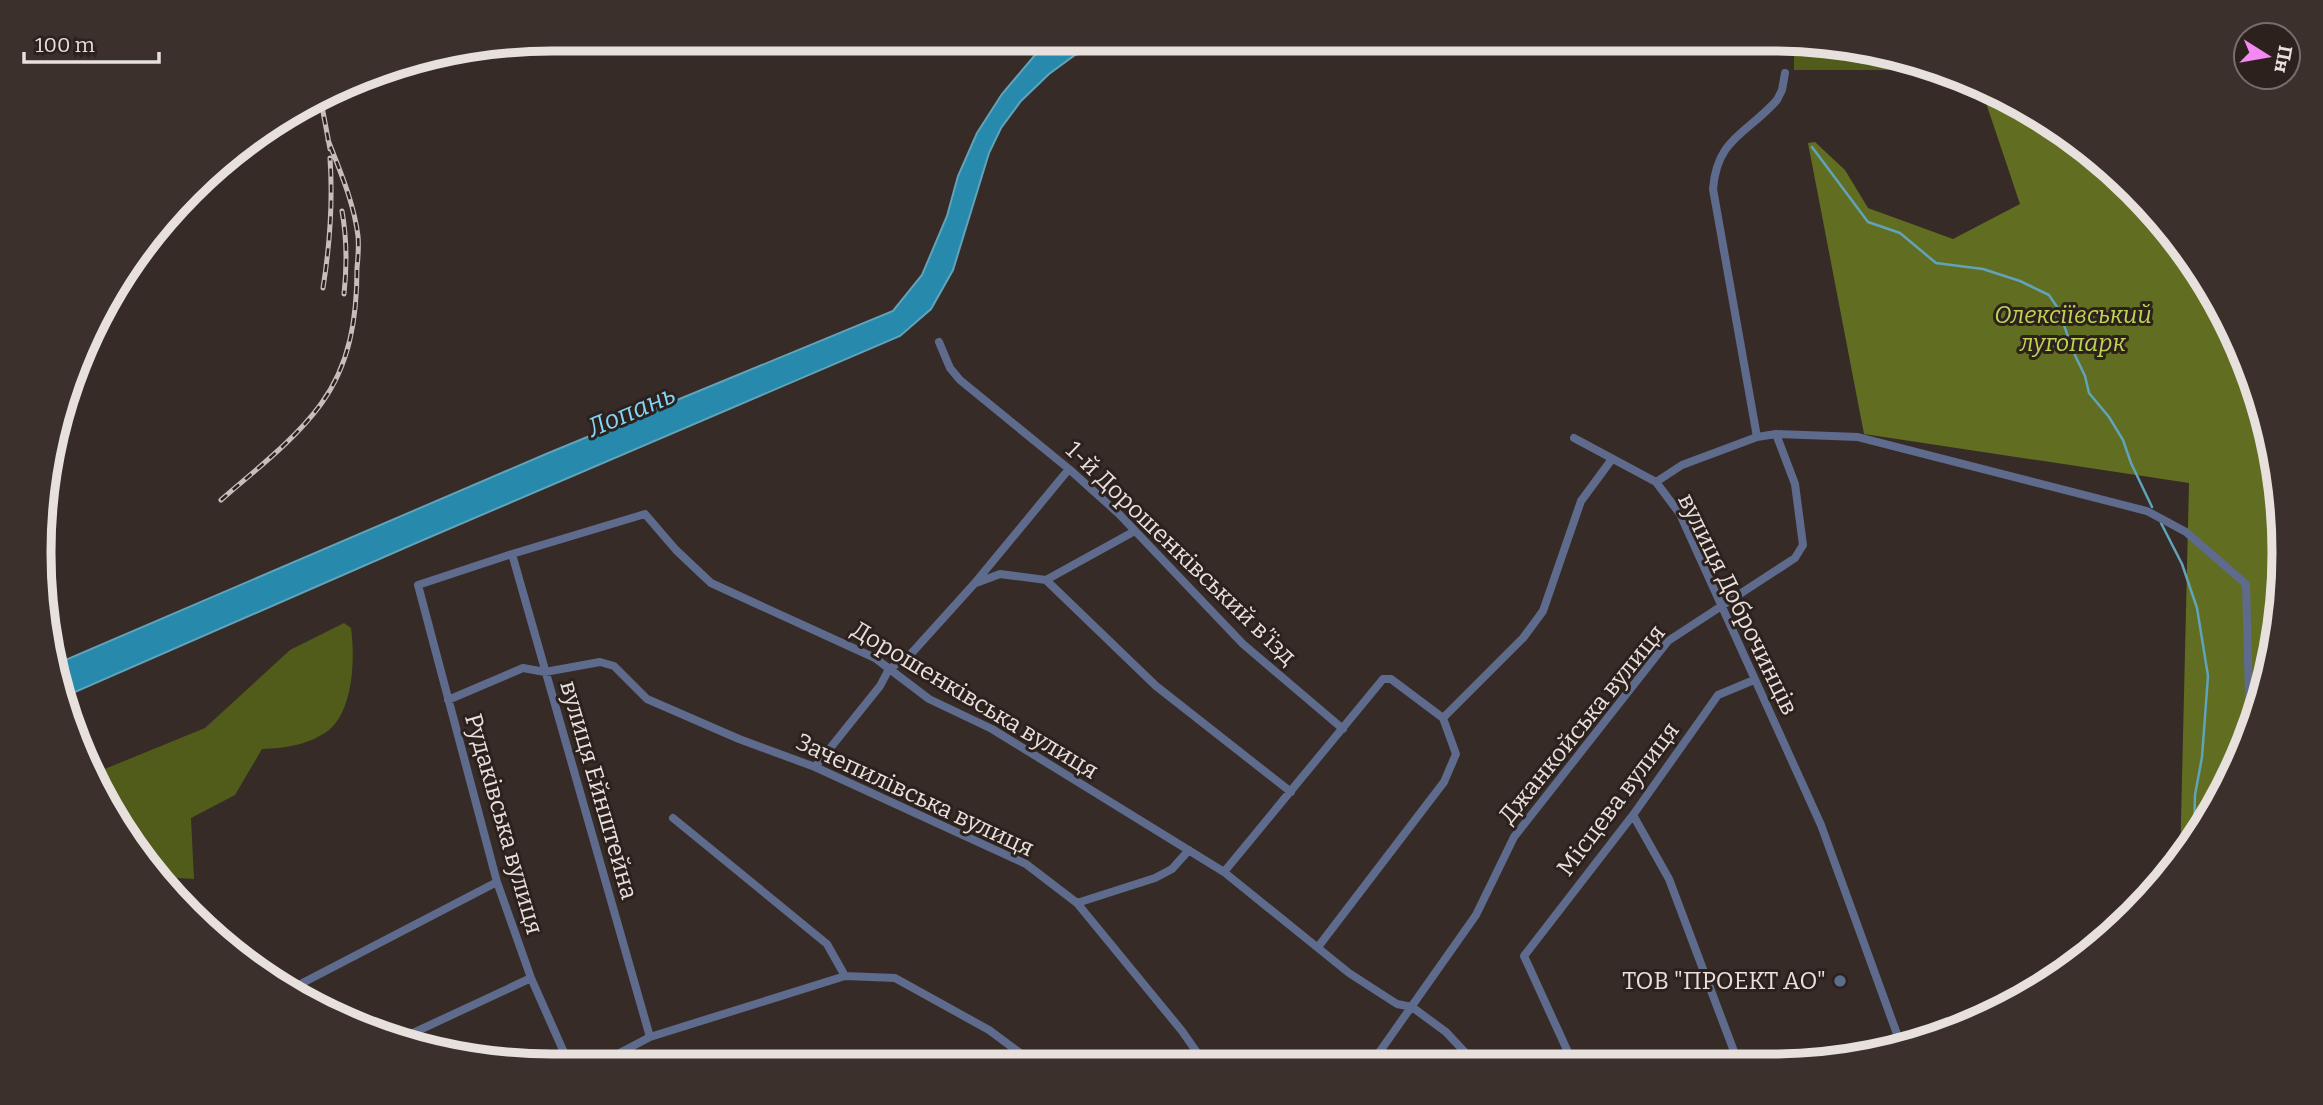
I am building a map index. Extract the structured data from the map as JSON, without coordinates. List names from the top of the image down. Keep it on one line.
{"streets":{"street":["1-й Дорошенківський в’їзд","вулиця Доброчинців","Дорошенківська вулиця","Джанкойська вулиця","вулиця Ейнштейна","Зачепилівська вулиця","Місцева вулиця","Рудаківська вулиця"]},"crossings":[["вулиця Доброчинців","Джанкойська вулиця"],["вулиця Доброчинців","Місцева вулиця"],["Дорошенківська вулиця","Джанкойська вулиця"],["Дорошенківська вулиця","вулиця Ейнштейна"],["Дорошенківська вулиця","Рудаківська вулиця"],["вулиця Ейнштейна","Зачепилівська вулиця"],["Зачепилівська вулиця","Рудаківська вулиця"]],"water":["Лопань"],"parks":["Олексіївський лугопарк"],"places":["ТОВ \"ПРОЕКТ АО\""],"scale_bar":"100 m","north":"right"}
